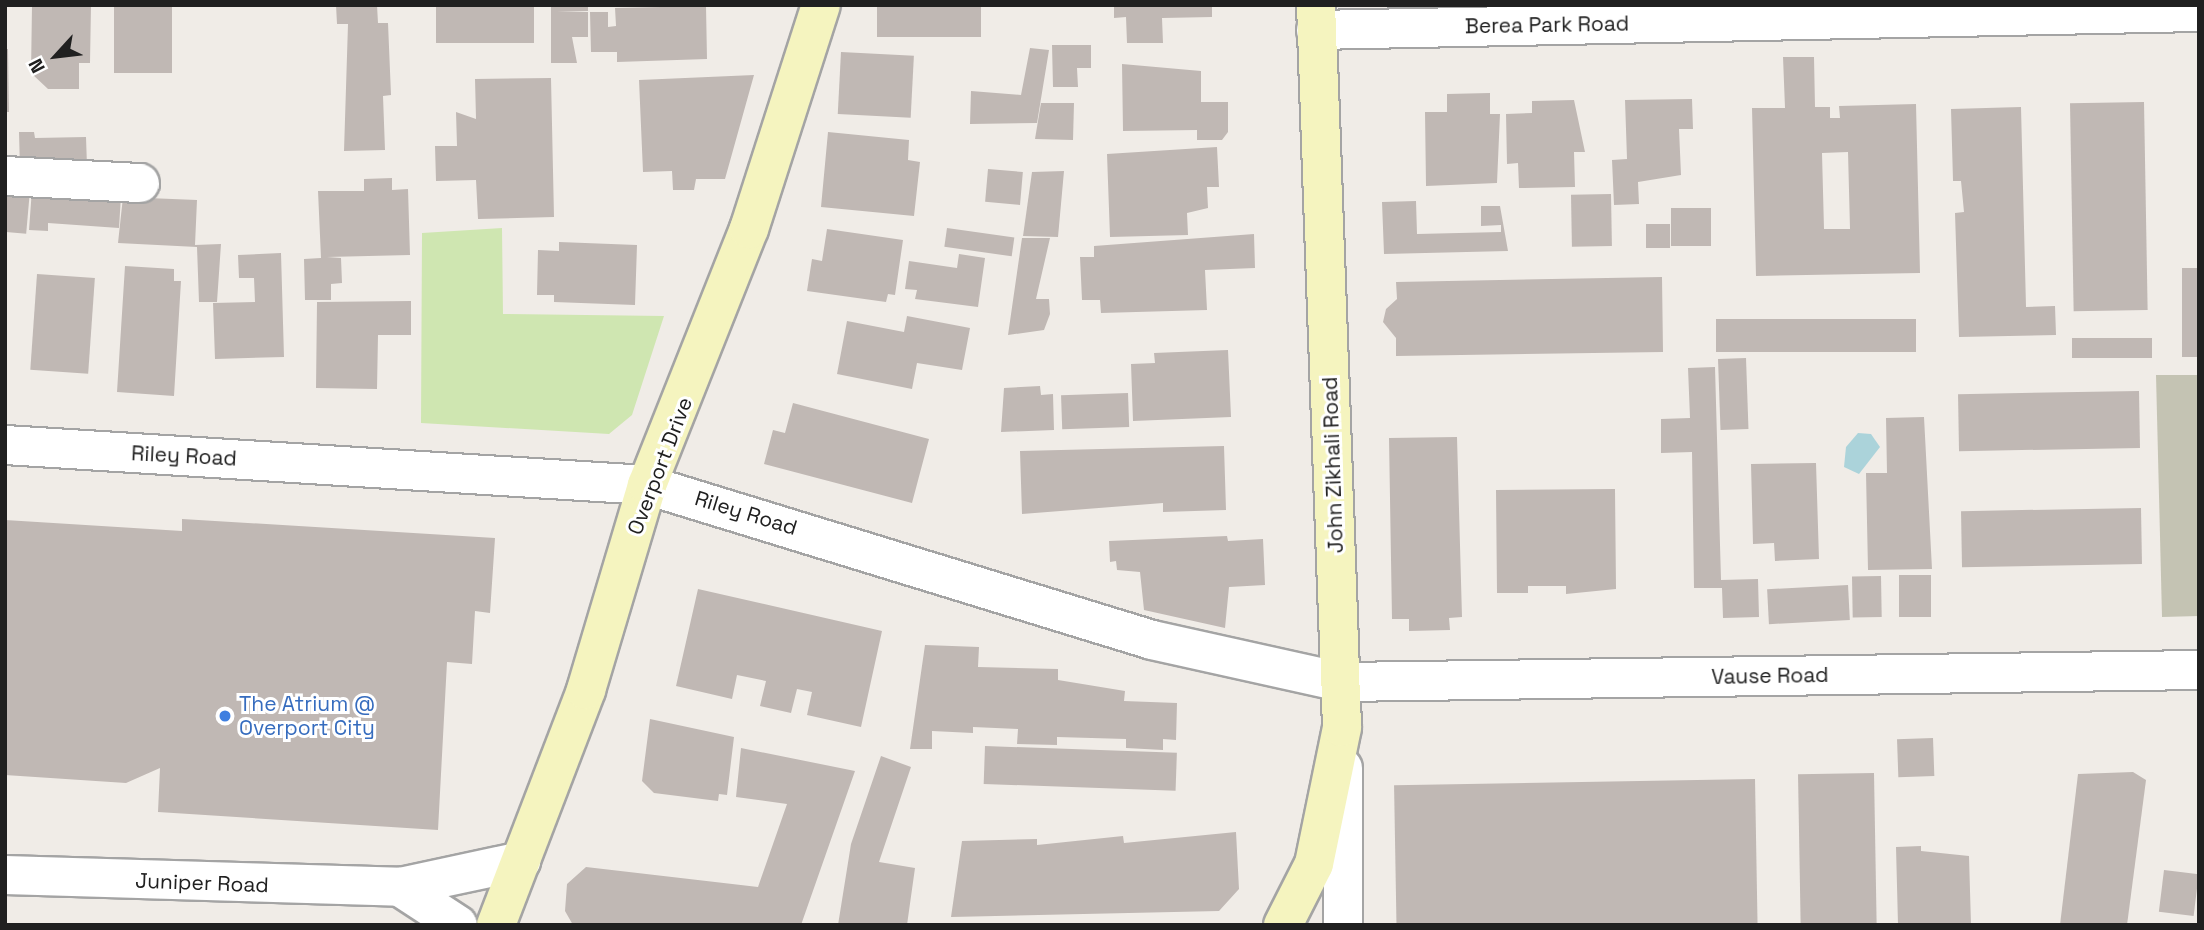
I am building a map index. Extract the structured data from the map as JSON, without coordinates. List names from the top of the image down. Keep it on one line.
{"streets":{"main road":["John Zikhali Road","Overport Drive"],"street":["Berea Park Road","Riley Road","Vause Road","Juniper Road"]},"crossings":[["Berea Park Road","John Zikhali Road"],["Riley Road","John Zikhali Road"],["Riley Road","Overport Drive"],["Riley Road","Vause Road"],["John Zikhali Road","Vause Road"],["Overport Drive","Juniper Road"]],"places":["The Atrium @ Overport City"],"north":"bottom left"}
